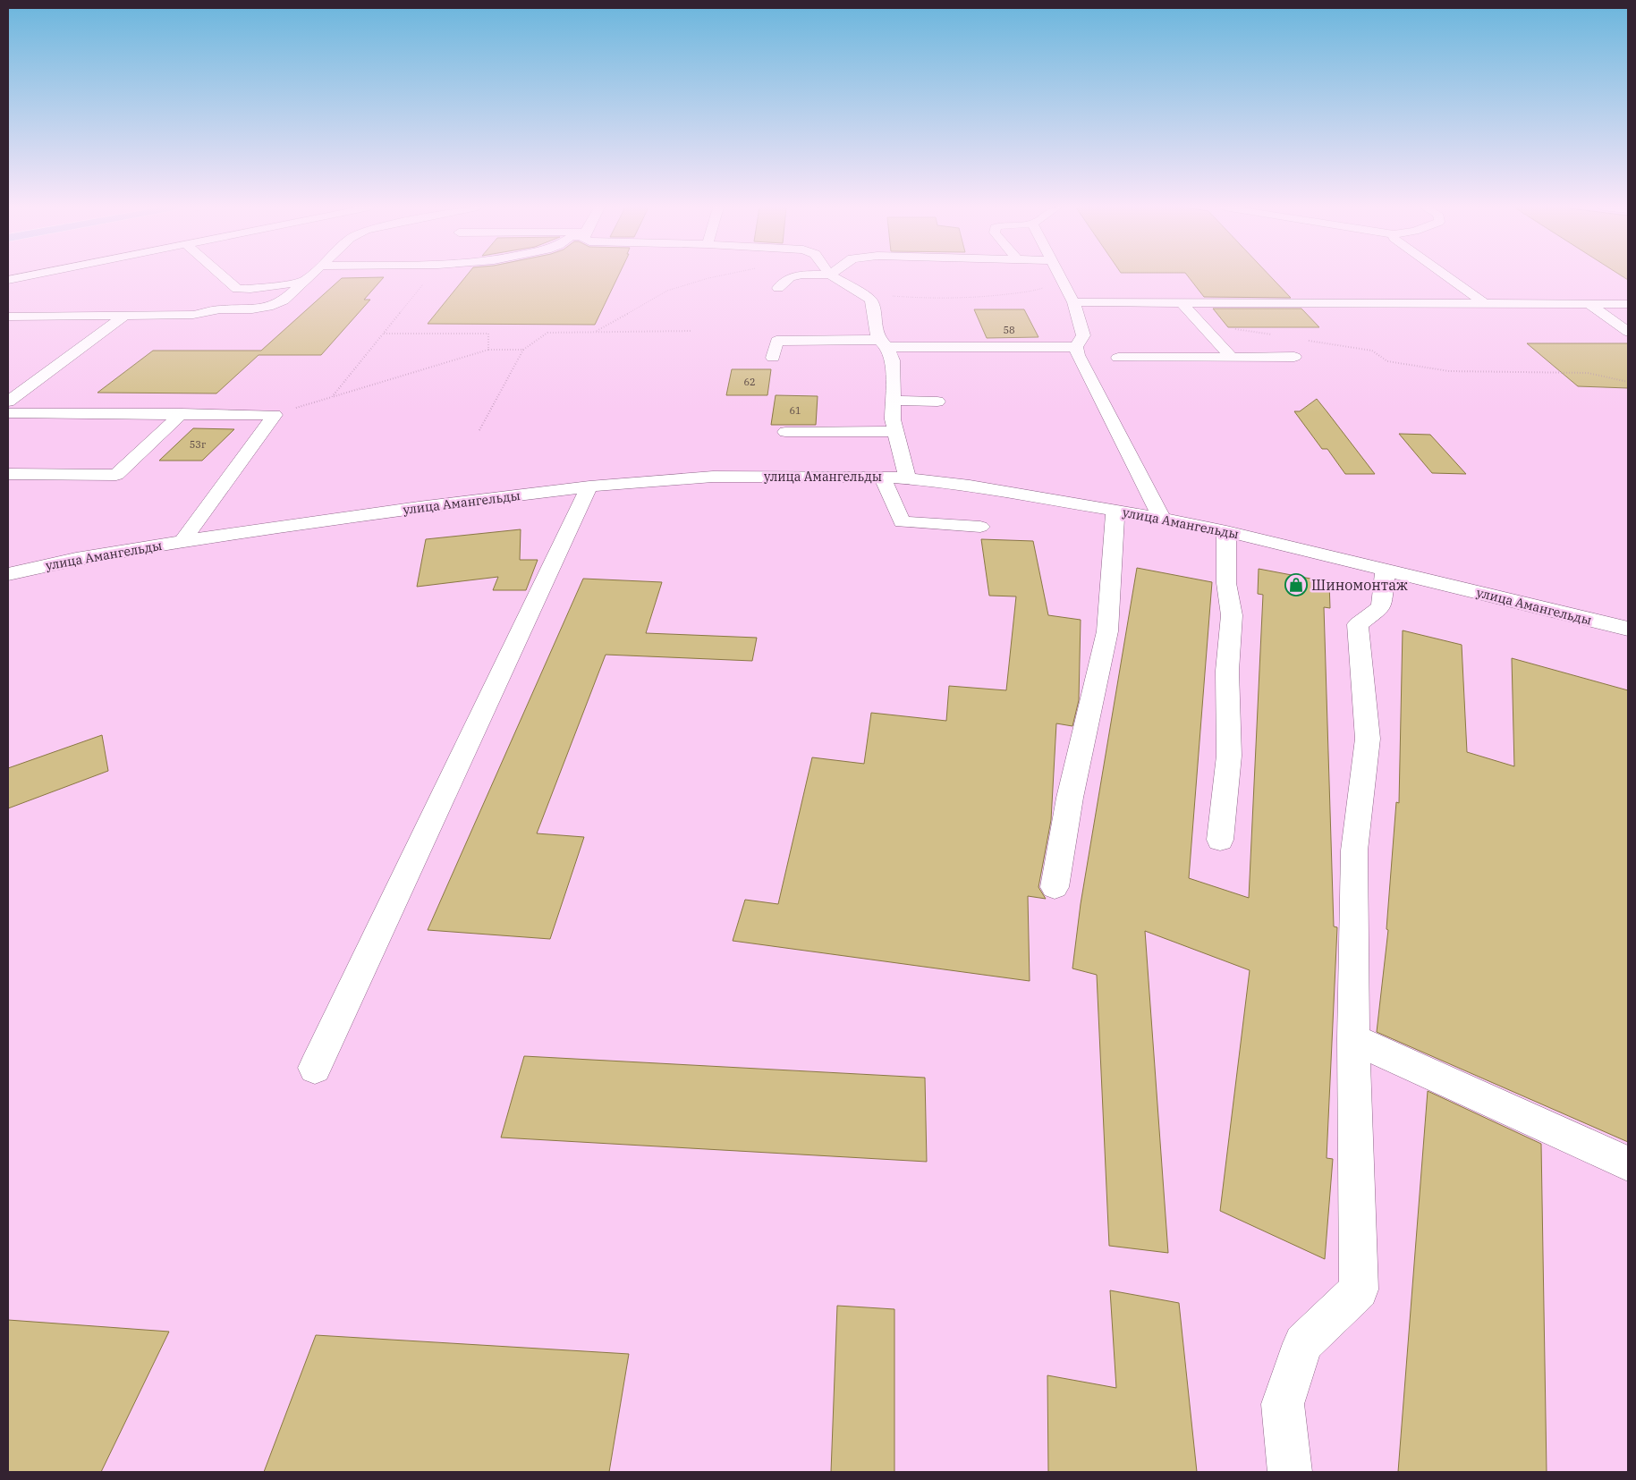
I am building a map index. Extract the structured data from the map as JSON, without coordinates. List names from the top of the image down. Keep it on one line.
{"streets":{"street":["улица Амангельды"]},"places":{"shop":["Шиномонтаж"]},"house_numbers":["58","62","61","53г"]}
